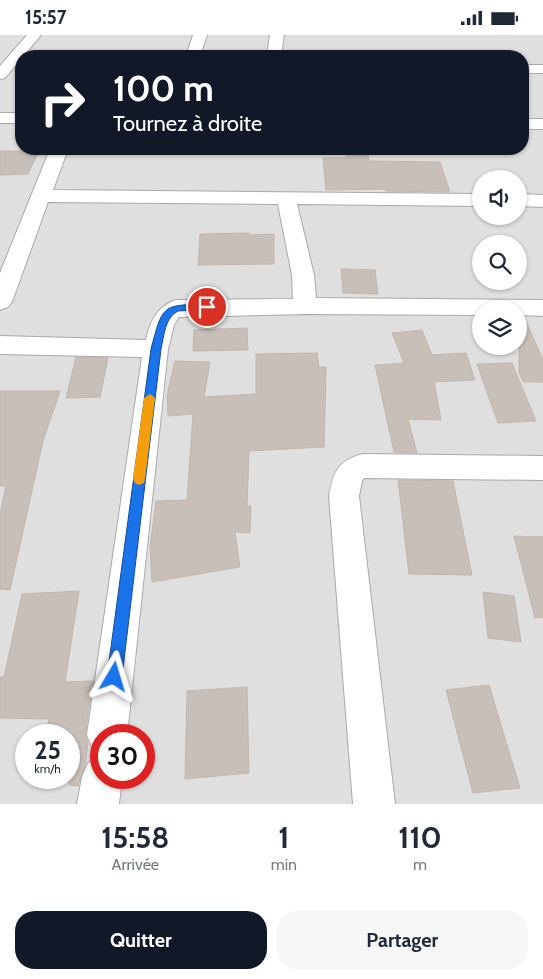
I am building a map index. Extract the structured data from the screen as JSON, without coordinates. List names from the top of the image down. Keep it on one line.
{"page":{"status":"15:57","turn":["100 m","Tournez à droite"],"speed":"25 km/h","limit":"30","eta":["15:58","Arrivée","1","min","110","m"],"buttons":["Quitter","Partager"]}}
